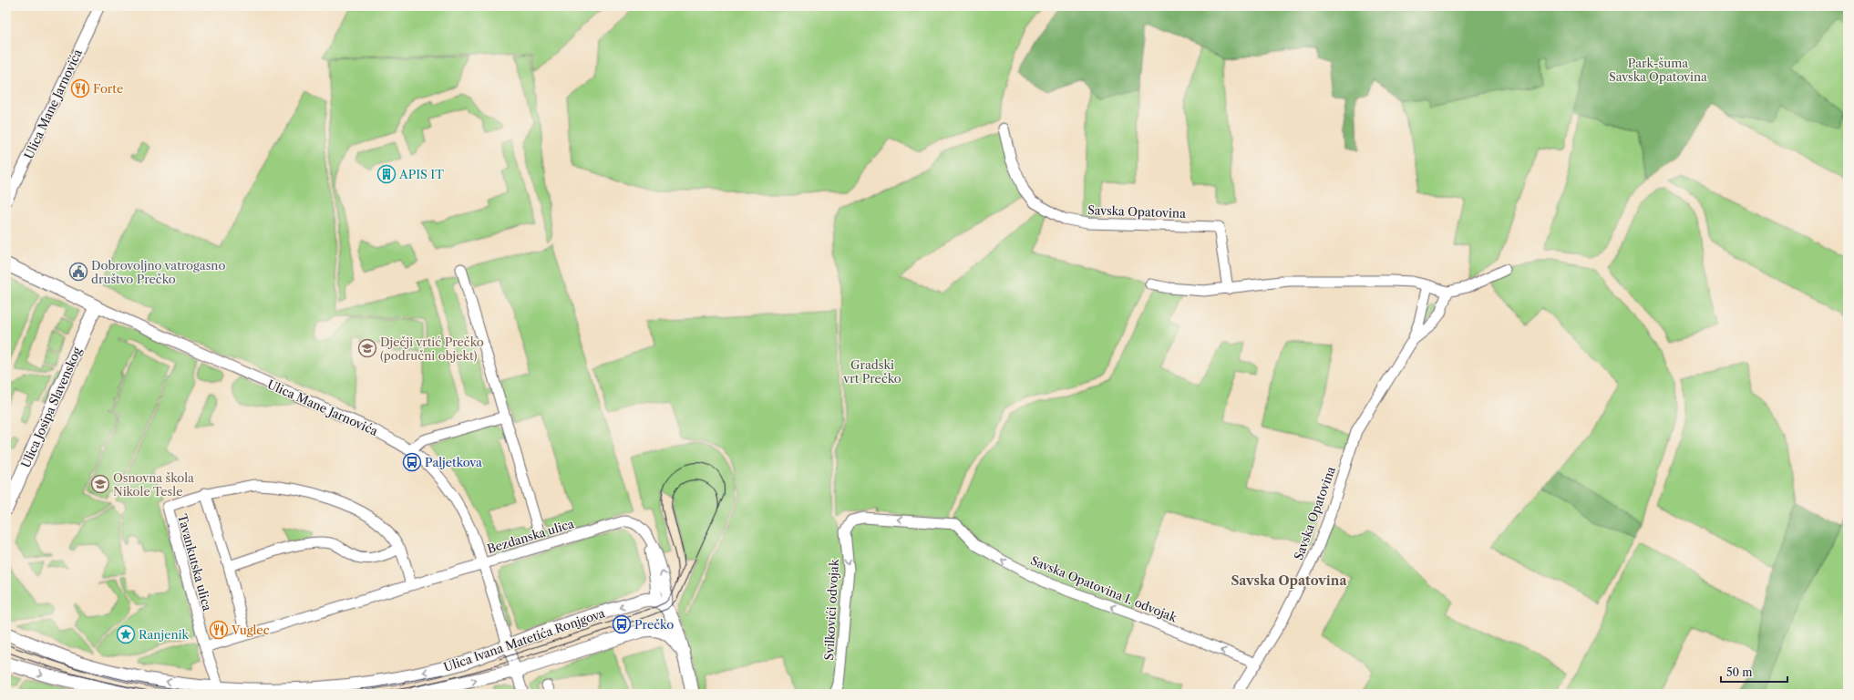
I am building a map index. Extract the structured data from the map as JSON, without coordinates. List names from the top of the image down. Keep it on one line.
{"streets":{"street":["Ulica Mane Jarnovića","Savska Opatovina","Ulica Josipa Slavenskog","Bezdanska ulica","Tavankutska ulica","Savska Opatovina I. odvojak","Svilkovići odvojak","Ulica Ivana Matetića Ronjgova"]},"crossings":[["Ulica Mane Jarnovića","Ulica Josipa Slavenskog"],["Ulica Mane Jarnovića","Bezdanska ulica"],["Ulica Mane Jarnovića","Ulica Ivana Matetića Ronjgova"],["Savska Opatovina","Savska Opatovina I. odvojak"],["Bezdanska ulica","Tavankutska ulica"],["Bezdanska ulica","Ulica Ivana Matetića Ronjgova"],["Tavankutska ulica","Ulica Ivana Matetića Ronjgova"],["Savska Opatovina I. odvojak","Svilkovići odvojak"]],"one_way":["Savska Opatovina I. odvojak","Svilkovići odvojak"],"districts":["Savska Opatovina"],"parks":["Park-šuma Savska Opatovina","Gradski vrt Prečko"],"places":{"restaurant":["Forte","Vuglec"],"building":["APIS IT"],"public building":["Dobrovoljno vatrogasno društvo Prečko"],"school or university":["Dječji vrtić Prečko (područni objekt)","Osnovna škola Nikole Tesle"],"bus stop":["Paljetkova","Prečko"],"place":["Ranjenik"]},"scale_bar":"50 m"}
